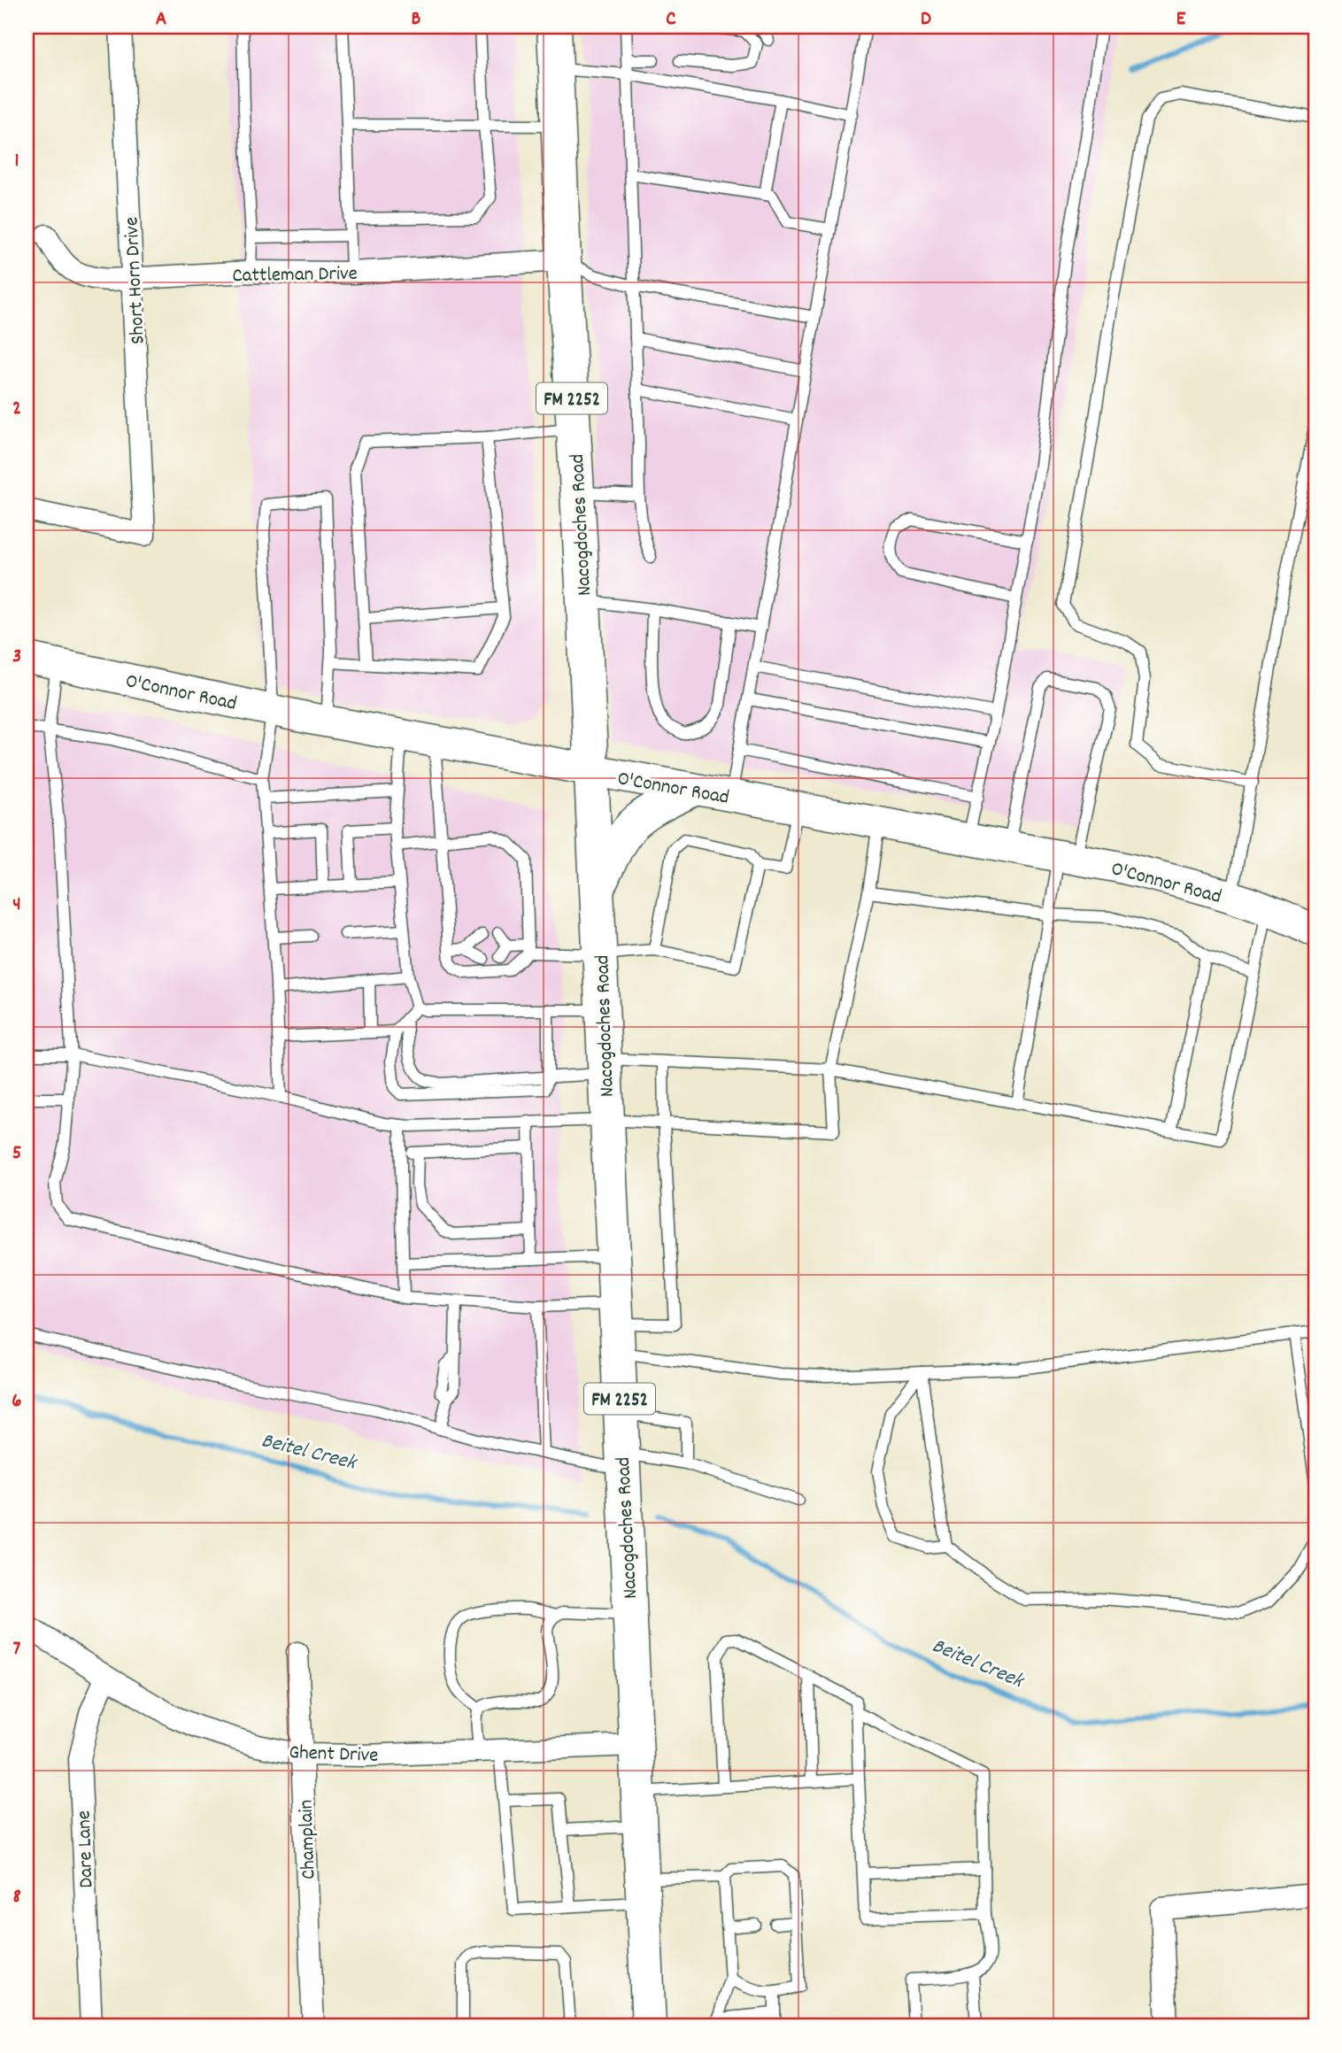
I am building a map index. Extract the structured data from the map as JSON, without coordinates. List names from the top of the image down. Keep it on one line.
{"streets":{"main road":["FM 2252","Nacogdoches Road","O'Connor Road"],"street":["Cattleman Drive","Short Horn Drive","Ghent Drive","Champlain","Dare Lane"]},"crossings":[["Cattleman Drive","Short Horn Drive"],["Cattleman Drive","Nacogdoches Road"],["Nacogdoches Road","O'Connor Road"],["Nacogdoches Road","Ghent Drive"],["Ghent Drive","Champlain"],["Ghent Drive","Dare Lane"]],"water":["Beitel Creek"],"grid":{"columns":["A","B","C","D","E"],"rows":["1","2","3","4","5","6","7","8"]}}
